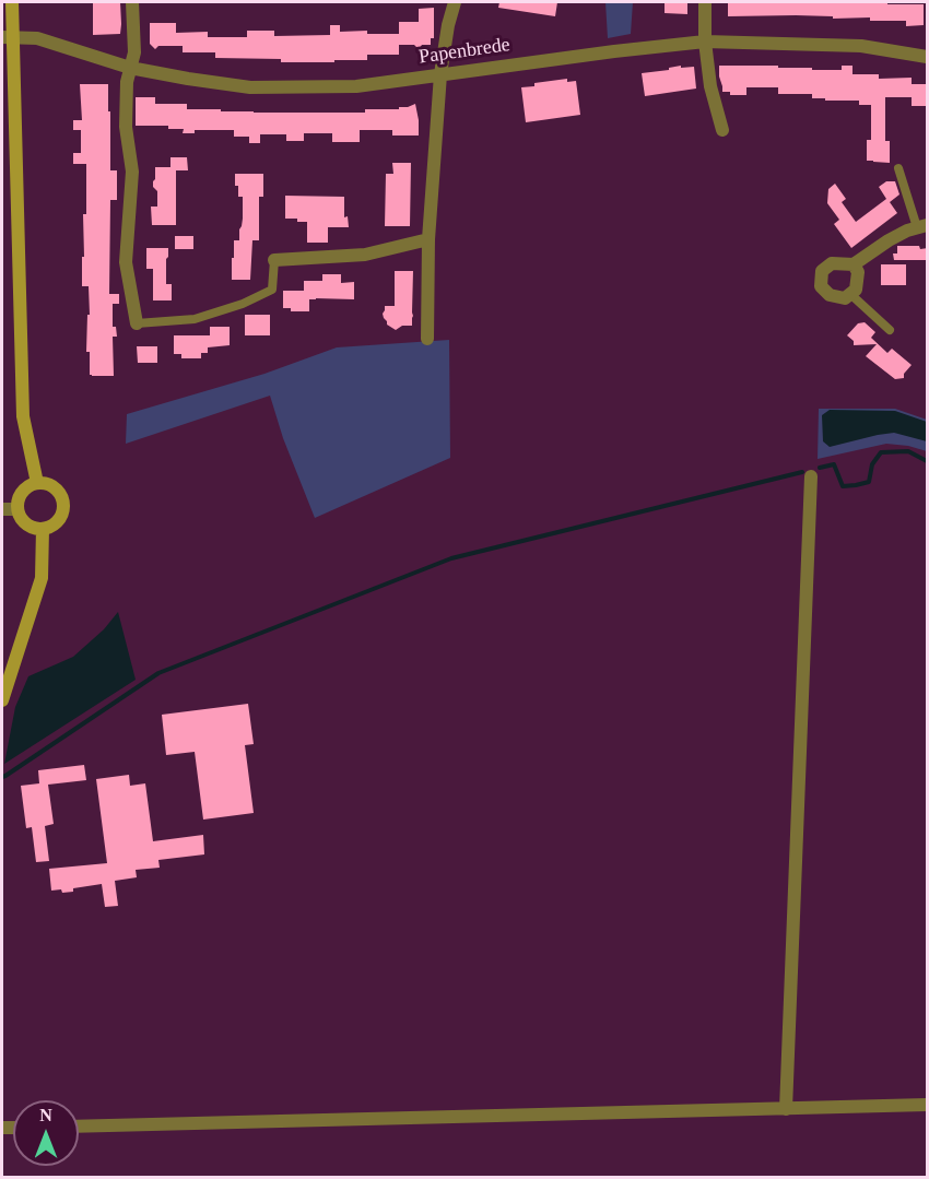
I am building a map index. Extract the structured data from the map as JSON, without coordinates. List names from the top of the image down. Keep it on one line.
{"streets":{"street":["Papenbrede"]},"north":"top"}
